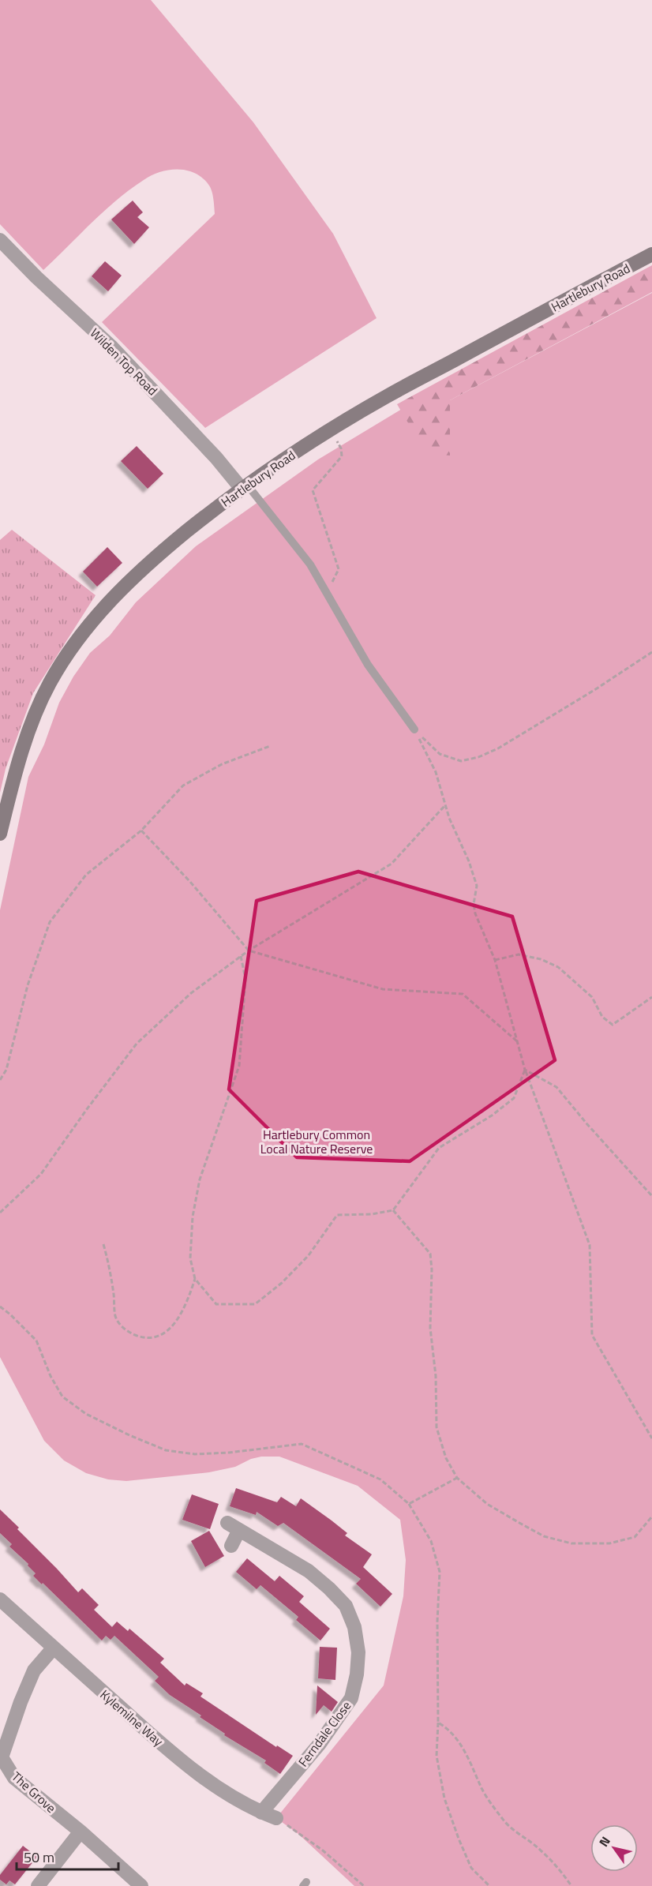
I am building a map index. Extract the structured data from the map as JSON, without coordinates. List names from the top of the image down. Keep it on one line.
{"streets":{"main road":["Hartlebury Road"],"street":["Wilden Top Road","Kylemilne Way","Ferndale Close","The Grove"]},"crossings":[["Hartlebury Road","Wilden Top Road"],["Kylemilne Way","Ferndale Close"],["Kylemilne Way","The Grove"]],"parks":["Hartlebury Common Local Nature Reserve"],"scale_bar":"50 m","north":"top left"}
